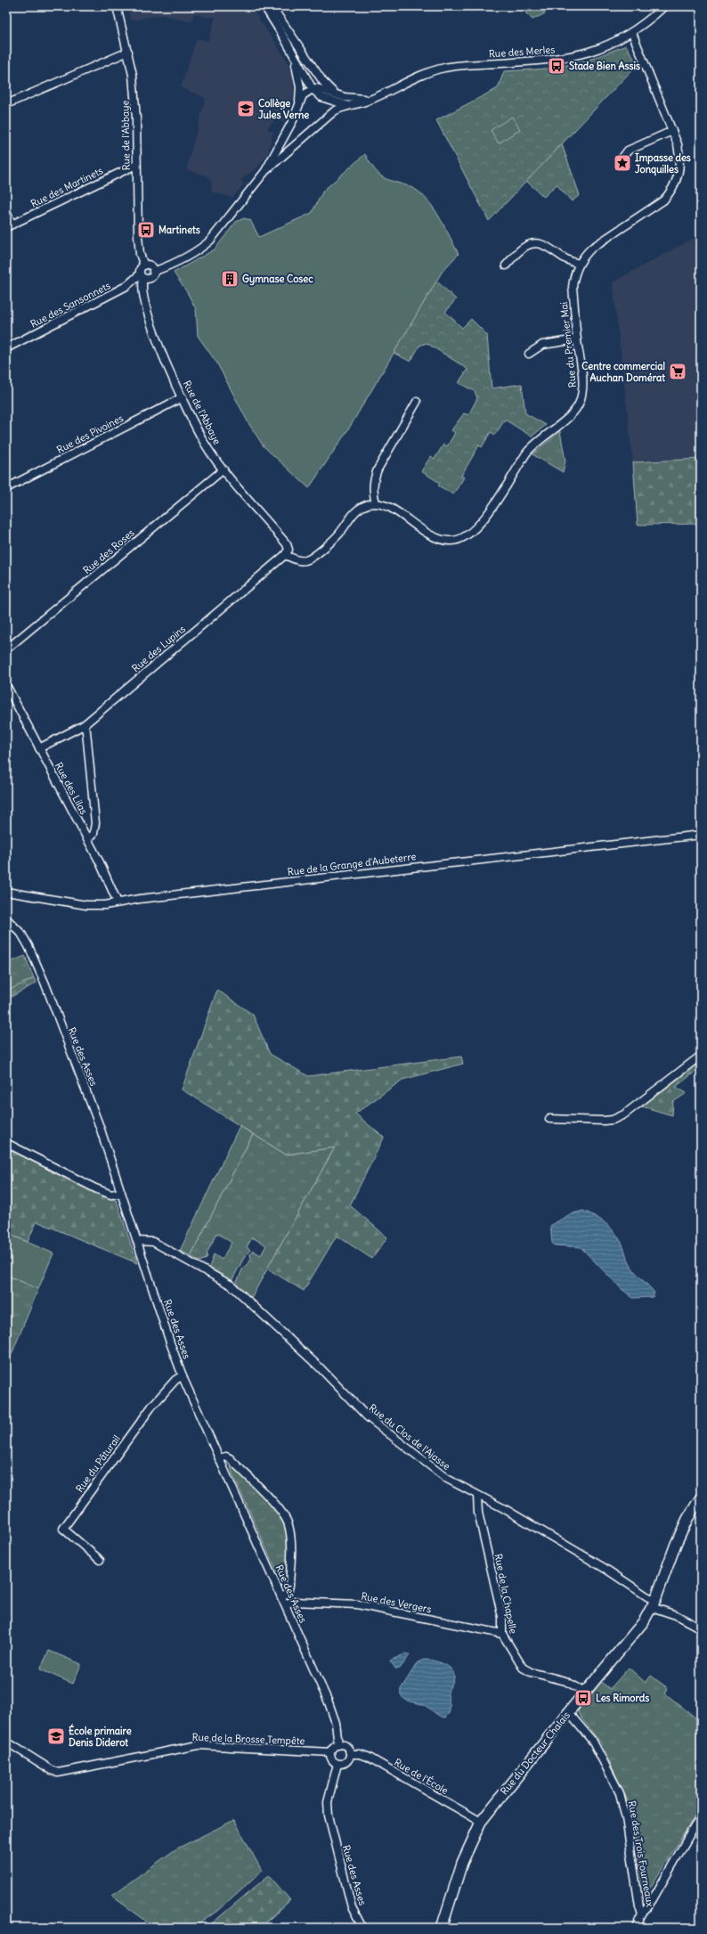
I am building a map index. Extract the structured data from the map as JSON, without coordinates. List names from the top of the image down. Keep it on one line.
{"streets":{"main road":["Rue du Docteur Chalais"],"street":["Rue des Merles","Rue de l'Abbaye","Rue des Martinets","Rue des Sansonnets","Rue du Premier Mai","Rue des Pivoines","Rue des Roses","Rue des Lupins","Rue des Lilas","Rue de la Grange d'Aubeterre","Rue des Asses","Rue du Clos de l'Ajasse","Rue du Pâturail","Rue de la Chapelle","Rue des Vergers","Rue de la Brosse Tempête","Rue de l'École","Rue des Trois Fourneaux"]},"crossings":[["Rue des Merles","Rue de l'Abbaye"],["Rue des Merles","Rue des Sansonnets"],["Rue des Merles","Rue du Premier Mai"],["Rue de l'Abbaye","Rue des Martinets"],["Rue de l'Abbaye","Rue des Sansonnets"],["Rue de l'Abbaye","Rue des Pivoines"],["Rue de l'Abbaye","Rue des Roses"],["Rue de l'Abbaye","Rue des Lupins"],["Rue des Lupins","Rue des Lilas"],["Rue des Lilas","Rue de la Grange d'Aubeterre"],["Rue des Asses","Rue du Clos de l'Ajasse"],["Rue des Asses","Rue du Pâturail"],["Rue des Asses","Rue des Vergers"],["Rue des Asses","Rue de la Brosse Tempête"],["Rue des Asses","Rue de l'École"],["Rue du Clos de l'Ajasse","Rue de la Chapelle"],["Rue du Clos de l'Ajasse","Rue du Docteur Chalais"],["Rue de la Chapelle","Rue des Vergers"],["Rue de la Chapelle","Rue du Docteur Chalais"],["Rue de la Brosse Tempête","Rue de l'École"],["Rue du Docteur Chalais","Rue de l'École"],["Rue du Docteur Chalais","Rue des Trois Fourneaux"]],"places":{"bus stop":["Stade Bien Assis","Martinets","Les Rimords"],"school or university":["Collège Jules Verne","École primaire Denis Diderot"],"place":["Impasse des Jonquilles"],"building":["Gymnase Cosec"],"supermarket":["Centre commercial Auchan Domérat"]}}
